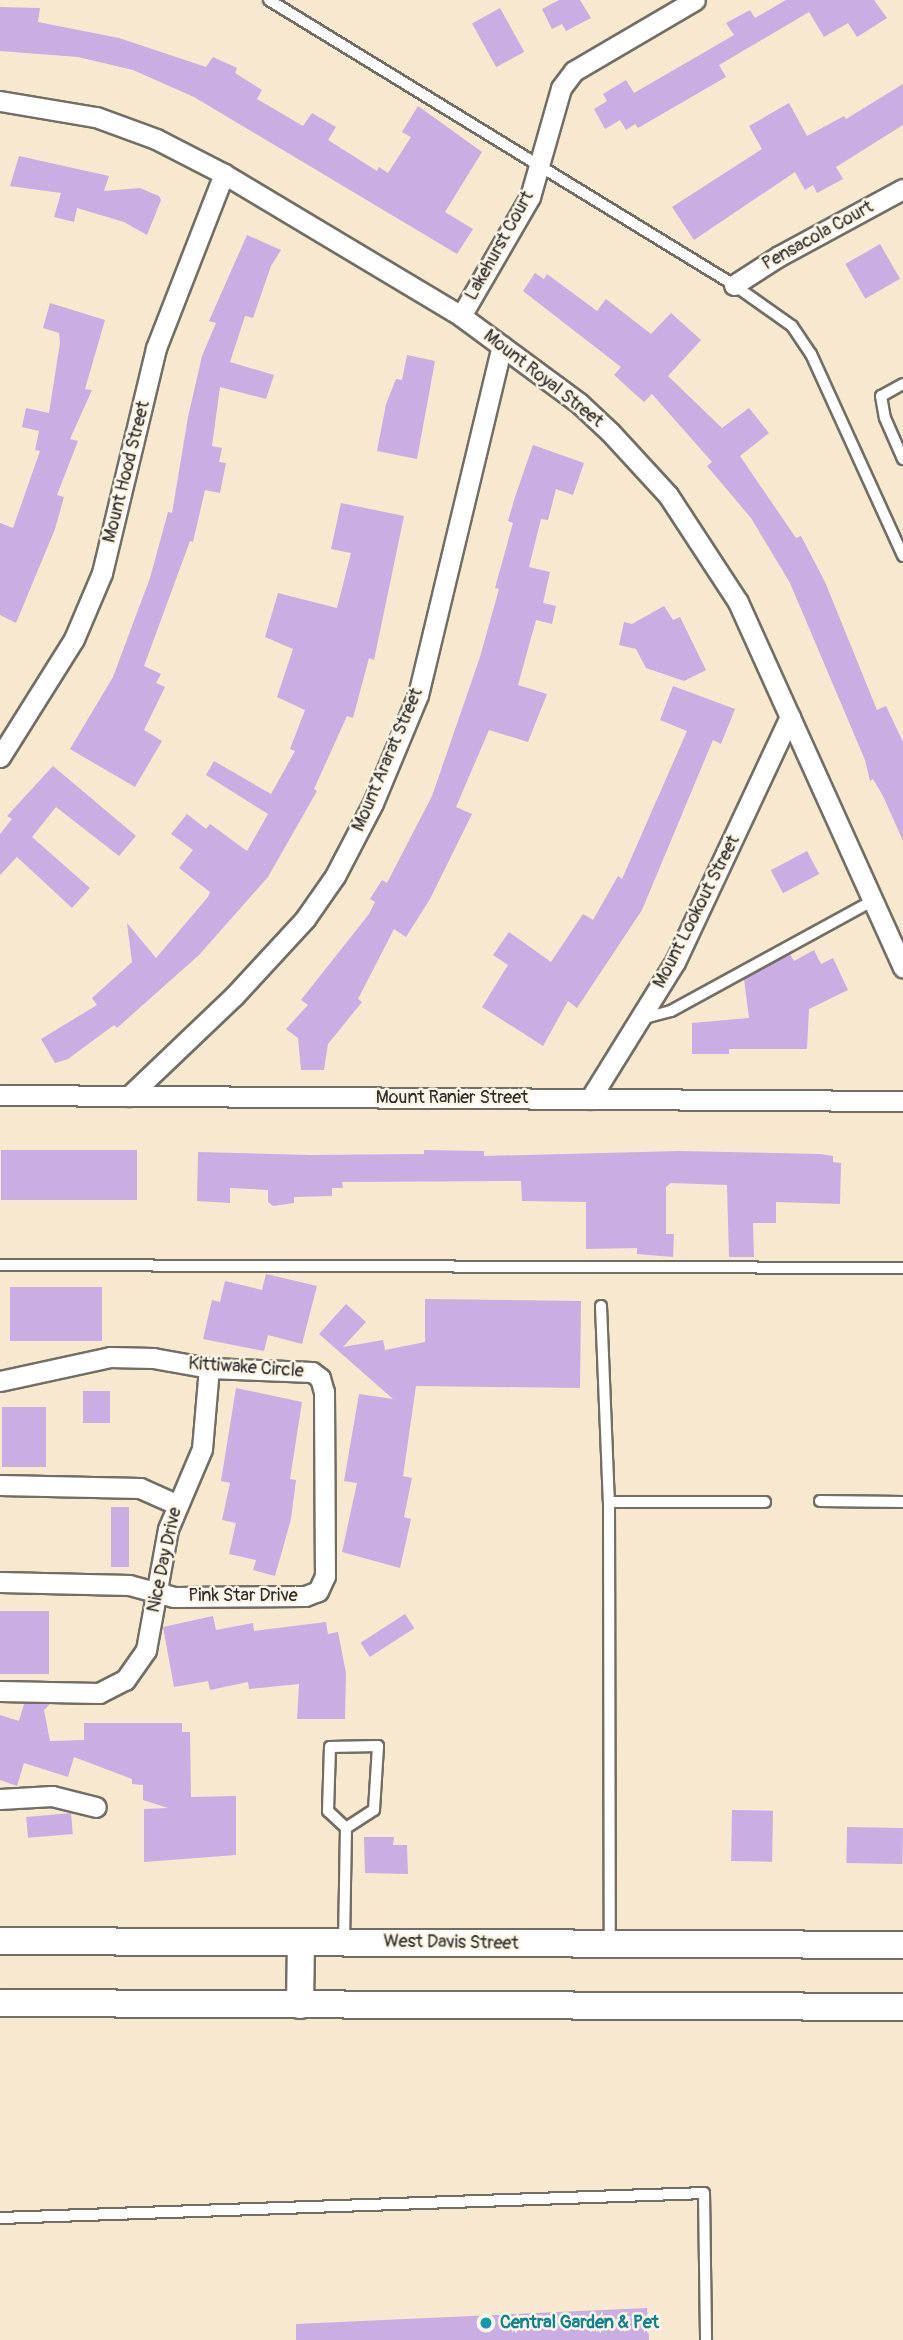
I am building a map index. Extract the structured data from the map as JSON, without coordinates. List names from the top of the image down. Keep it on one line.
{"streets":{"main road":["West Davis Street"],"street":["Pensacola Court","Lakehurst Court","Mount Royal Street","Mount Hood Street","Mount Ararat Street","Mount Lookout Street","Mount Ranier Street","Kittiwake Circle","Nice Day Drive","Pink Star Drive"]},"crossings":[["Lakehurst Court","Mount Royal Street"],["Mount Royal Street","Mount Hood Street"],["Mount Royal Street","Mount Ararat Street"],["Mount Royal Street","Mount Lookout Street"],["Mount Ararat Street","Mount Ranier Street"],["Mount Lookout Street","Mount Ranier Street"],["Kittiwake Circle","Nice Day Drive"],["Kittiwake Circle","Pink Star Drive"],["Nice Day Drive","Pink Star Drive"]],"places":["Central Garden & Pet"]}
